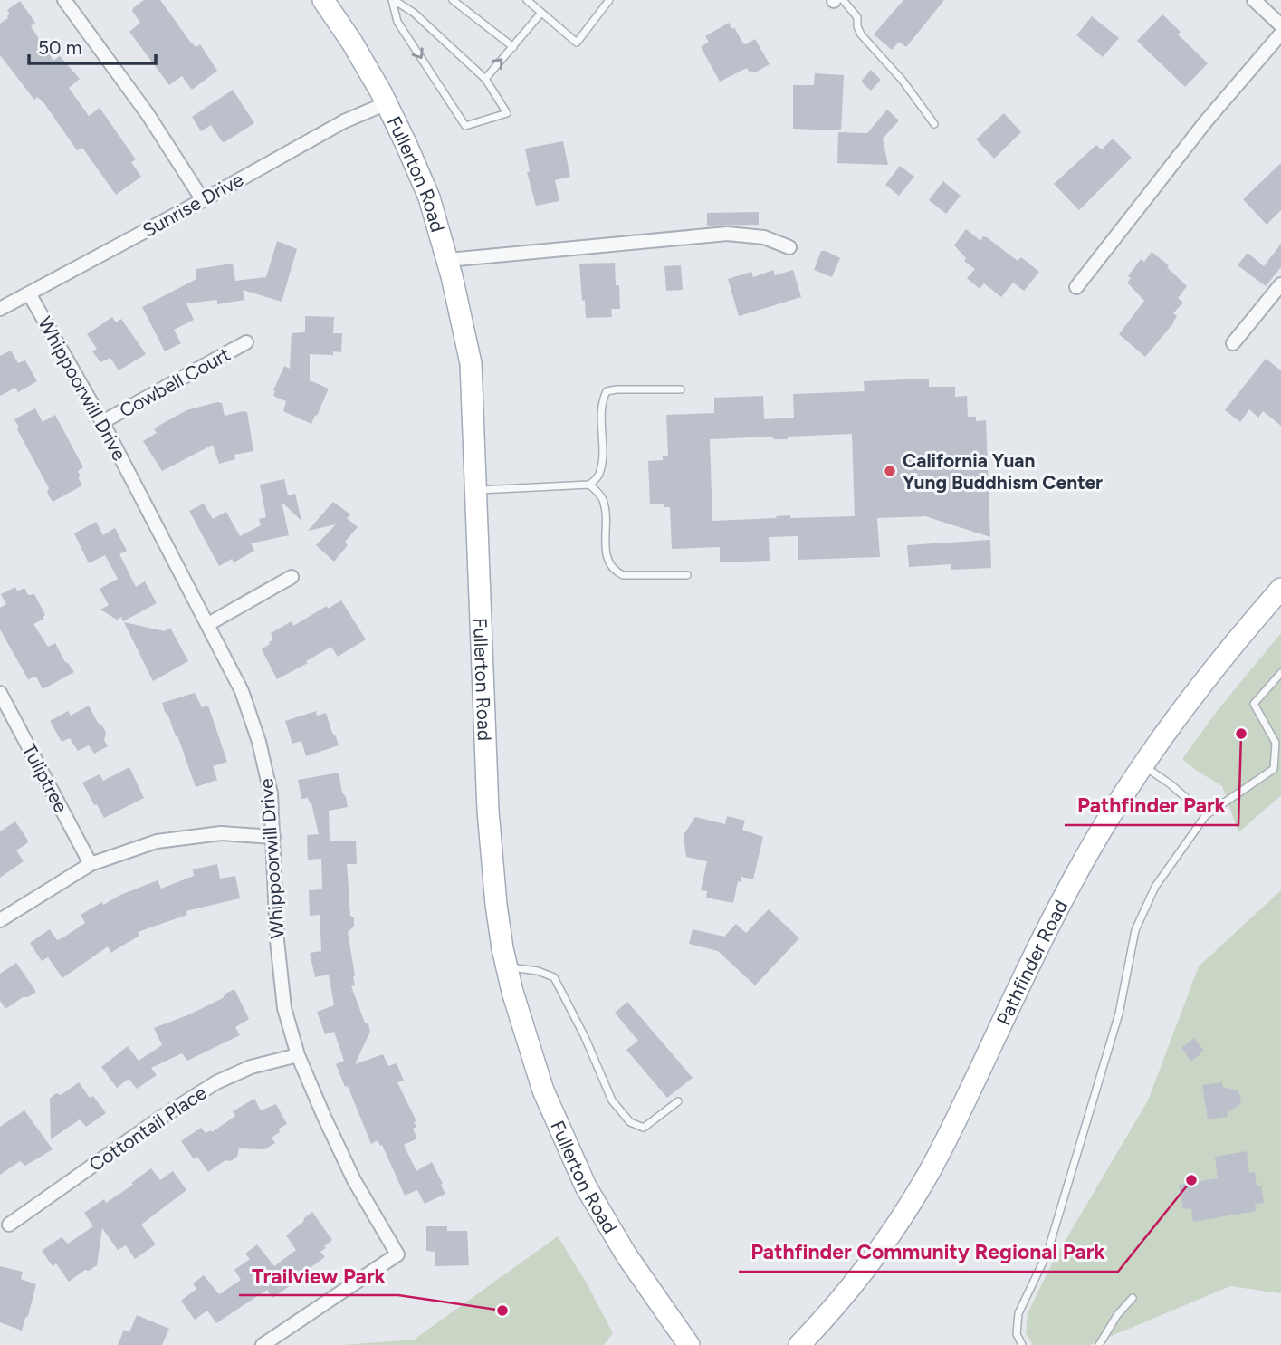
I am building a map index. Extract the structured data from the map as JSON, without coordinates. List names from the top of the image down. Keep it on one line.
{"streets":{"main road":["Fullerton Road","Pathfinder Road"],"street":["Sunrise Drive","Cowbell Court","Whippoorwill Drive","Tuliptree","Cottontail Place"]},"crossings":[["Fullerton Road","Sunrise Drive"],["Sunrise Drive","Whippoorwill Drive"],["Cowbell Court","Whippoorwill Drive"],["Whippoorwill Drive","Cottontail Place"]],"places":["California Yuan Yung Buddhism Center","Pathfinder Park","Pathfinder Community Regional Park","Trailview Park"],"scale_bar":"50 m"}
